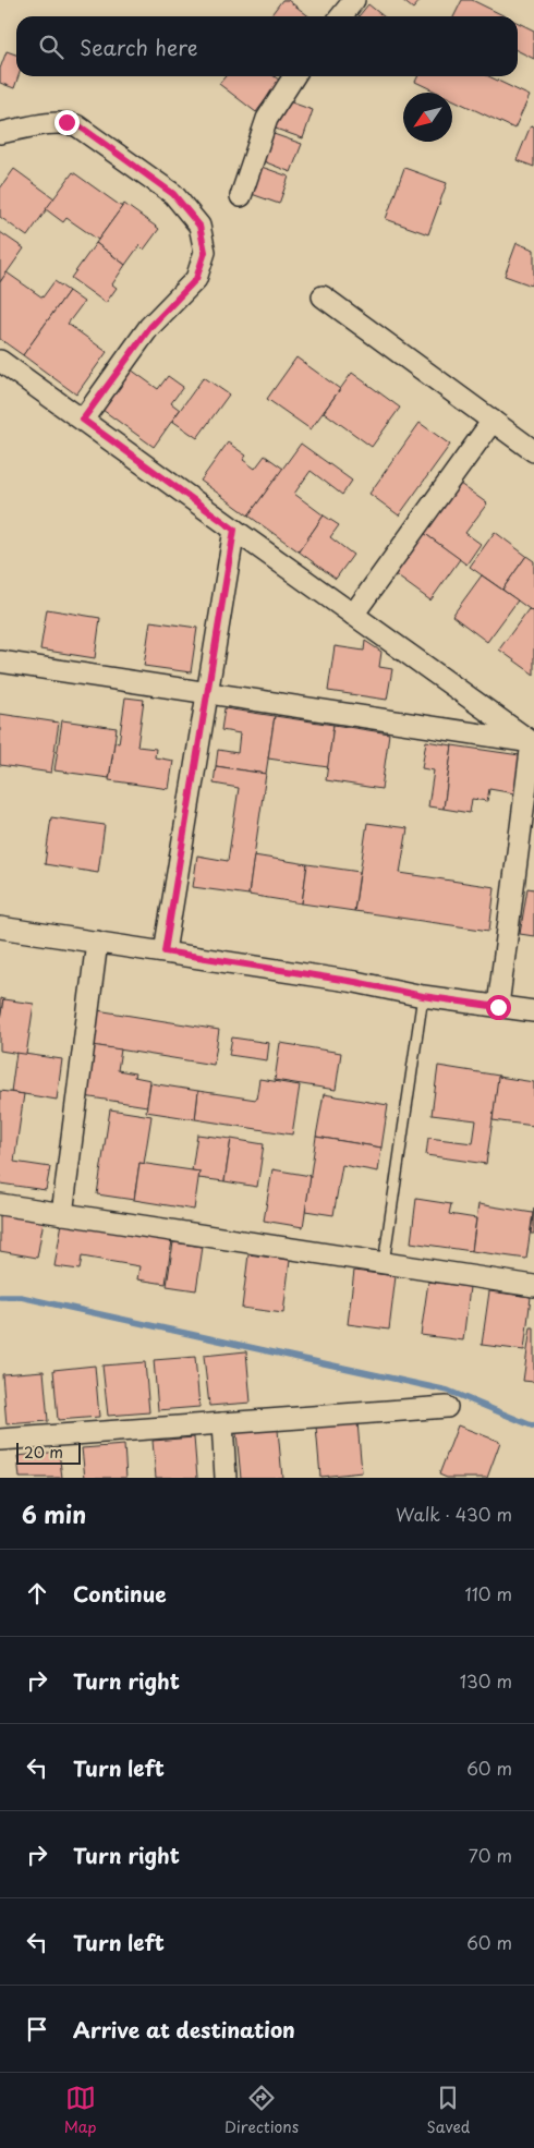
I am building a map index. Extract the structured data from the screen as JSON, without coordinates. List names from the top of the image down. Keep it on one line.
{"scale_bar":"20 m","north":"bottom left","page":{"search":"Search here","scale":"20 m","heading":["6 min","Walk · 430 m"],"list":[["Continue","110 m"],["Turn right","130 m"],["Turn left","60 m"],["Turn right","70 m"],["Turn left","60 m"],"Arrive at destination"],"nav":["Map","Directions","Saved"]}}
